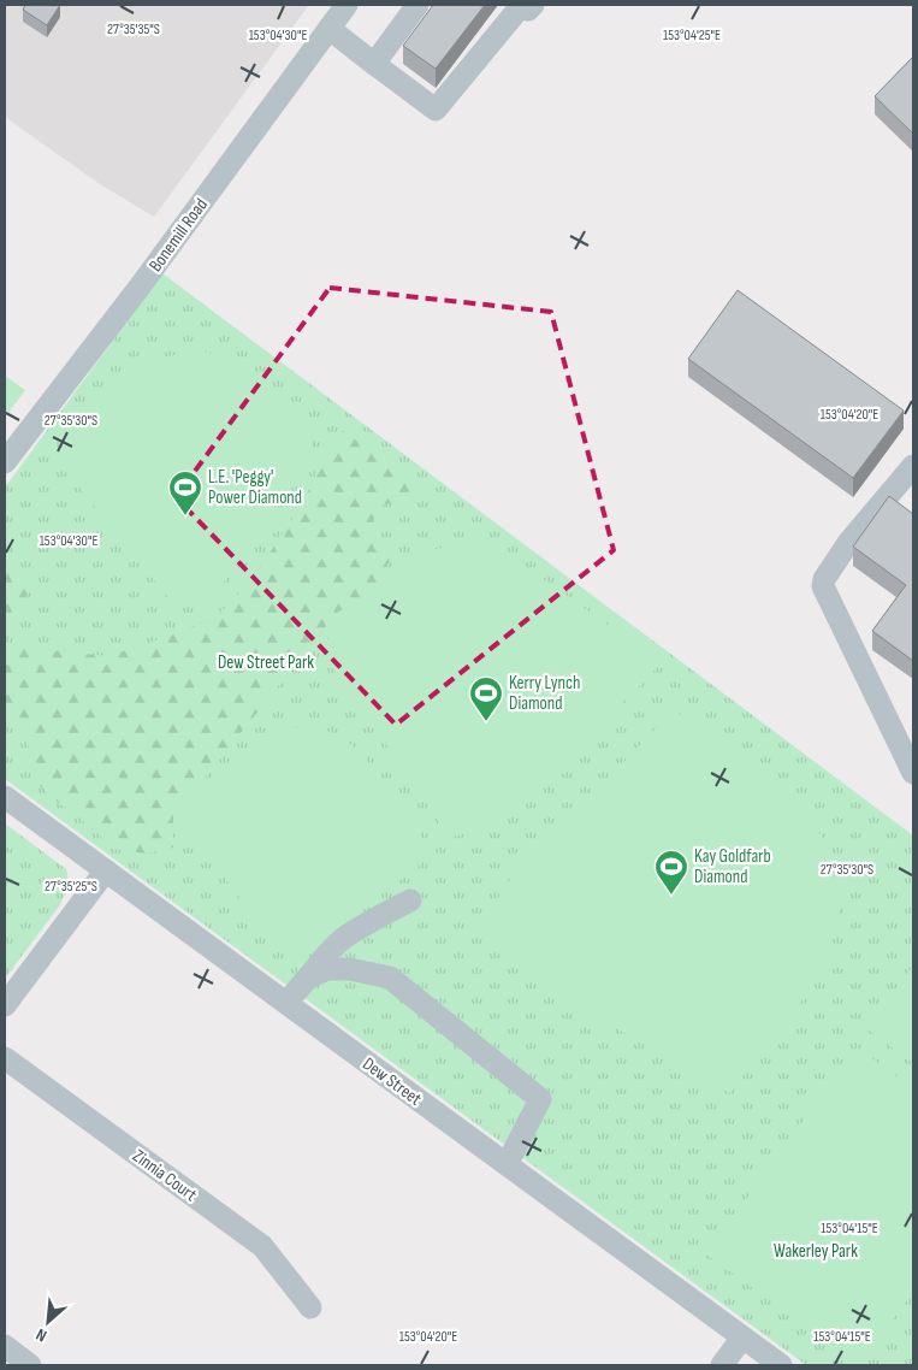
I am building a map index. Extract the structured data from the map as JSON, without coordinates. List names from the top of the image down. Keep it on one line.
{"streets":{"street":["Bonemill Road","Dew Street","Zinnia Court"]},"parks":["Dew Street Park","Wakerley Park"],"places":{"sports":["L.E. 'Peggy' Power Diamond","Kerry Lynch Diamond","Kay Goldfarb Diamond"]},"north":"bottom left","coordinates":["27°35'35\"S","153°04'30\"E","153°04'25\"E","153°04'20\"E","27°35'30\"S","27°35'25\"S","153°04'15\"E"]}
